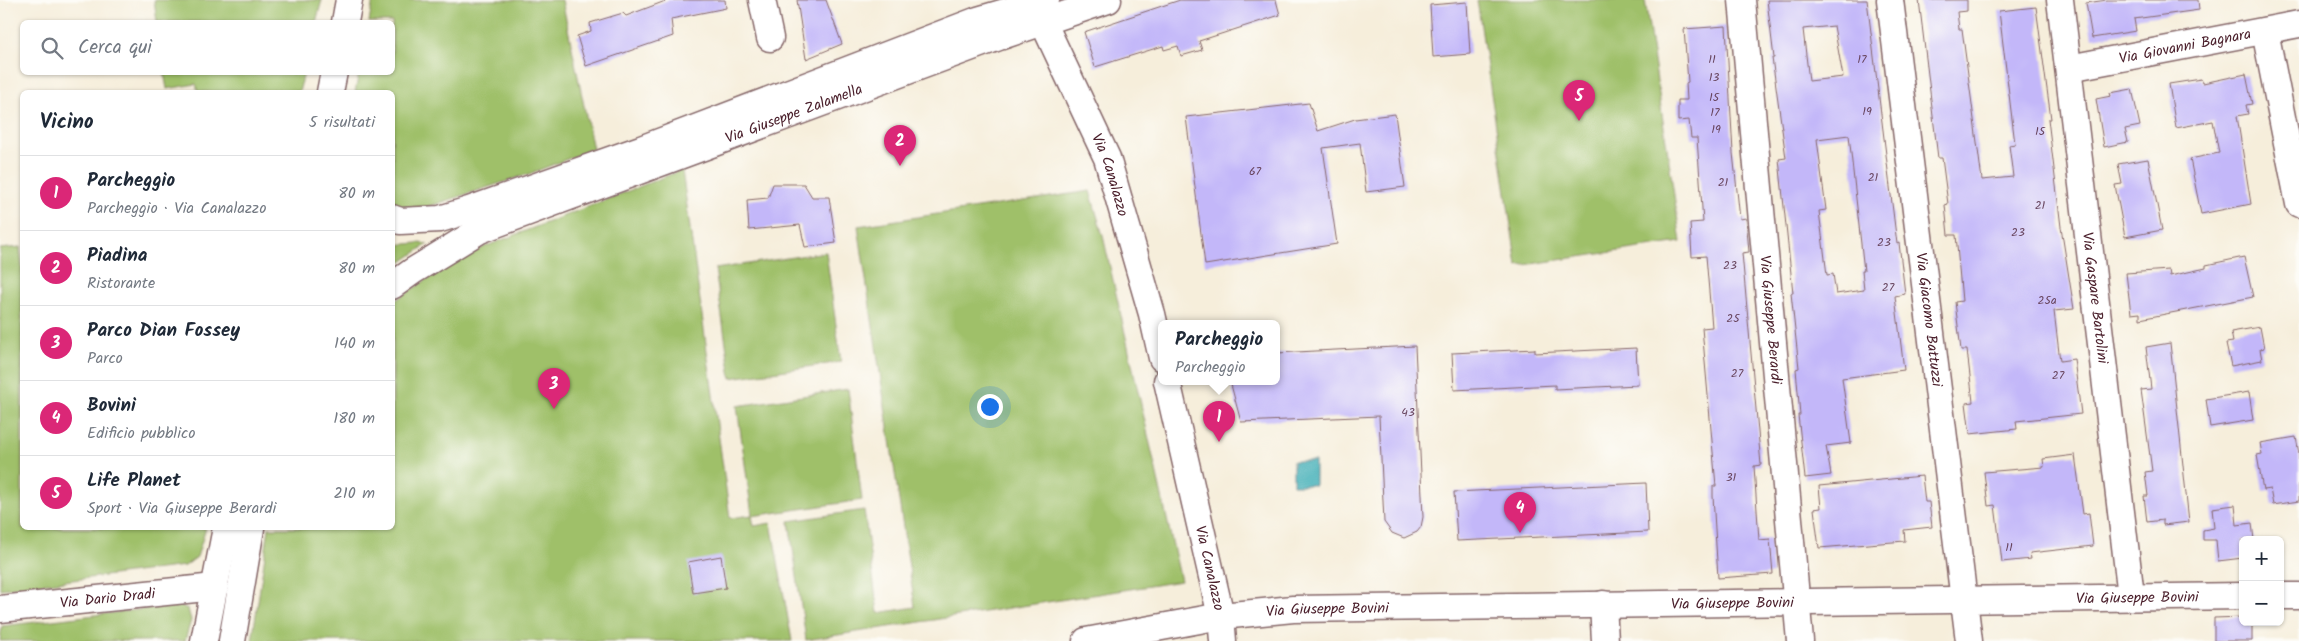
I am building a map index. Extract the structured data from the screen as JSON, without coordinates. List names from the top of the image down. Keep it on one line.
{"streets":{"street":["Via Giovanni Bagnara","Via Giuseppe Zalamella","Via Canalazzo","Via Gaspare Bartolini","Via Giacomo Battuzzi","Via Giuseppe Berardi","Via Giuseppe Bovini","Via Dario Dradi"]},"crossings":[["Via Giovanni Bagnara","Via Gaspare Bartolini"],["Via Giuseppe Zalamella","Via Canalazzo"],["Via Canalazzo","Via Giuseppe Bovini"],["Via Gaspare Bartolini","Via Giuseppe Bovini"],["Via Giacomo Battuzzi","Via Giuseppe Bovini"],["Via Giuseppe Berardi","Via Giuseppe Bovini"]],"house_numbers":["11","17","13","15","19","17","19","15","67","21","21","21","23","23","23","27","25a","25","27","27","43","31","11"],"page":{"search":"Cerca qui","pins":["5","2","3","1","4"],"heading":["Vicino","5 risultati"],"list":[{"mark":"1","name":"Parcheggio","note":"Parcheggio · Via Canalazzo","value":"80 m"},{"mark":"2","name":"Piadina","note":"Ristorante","value":"80 m"},{"mark":"3","name":"Parco Dian Fossey","note":"Parco","value":"140 m"},{"mark":"4","name":"Bovini","note":"Edificio pubblico","value":"180 m"},{"mark":"5","name":"Life Planet","note":"Sport · Via Giuseppe Berardi","value":"210 m"}],"popup":["Parcheggio","Parcheggio"],"map_buttons":["+","−"]}}
